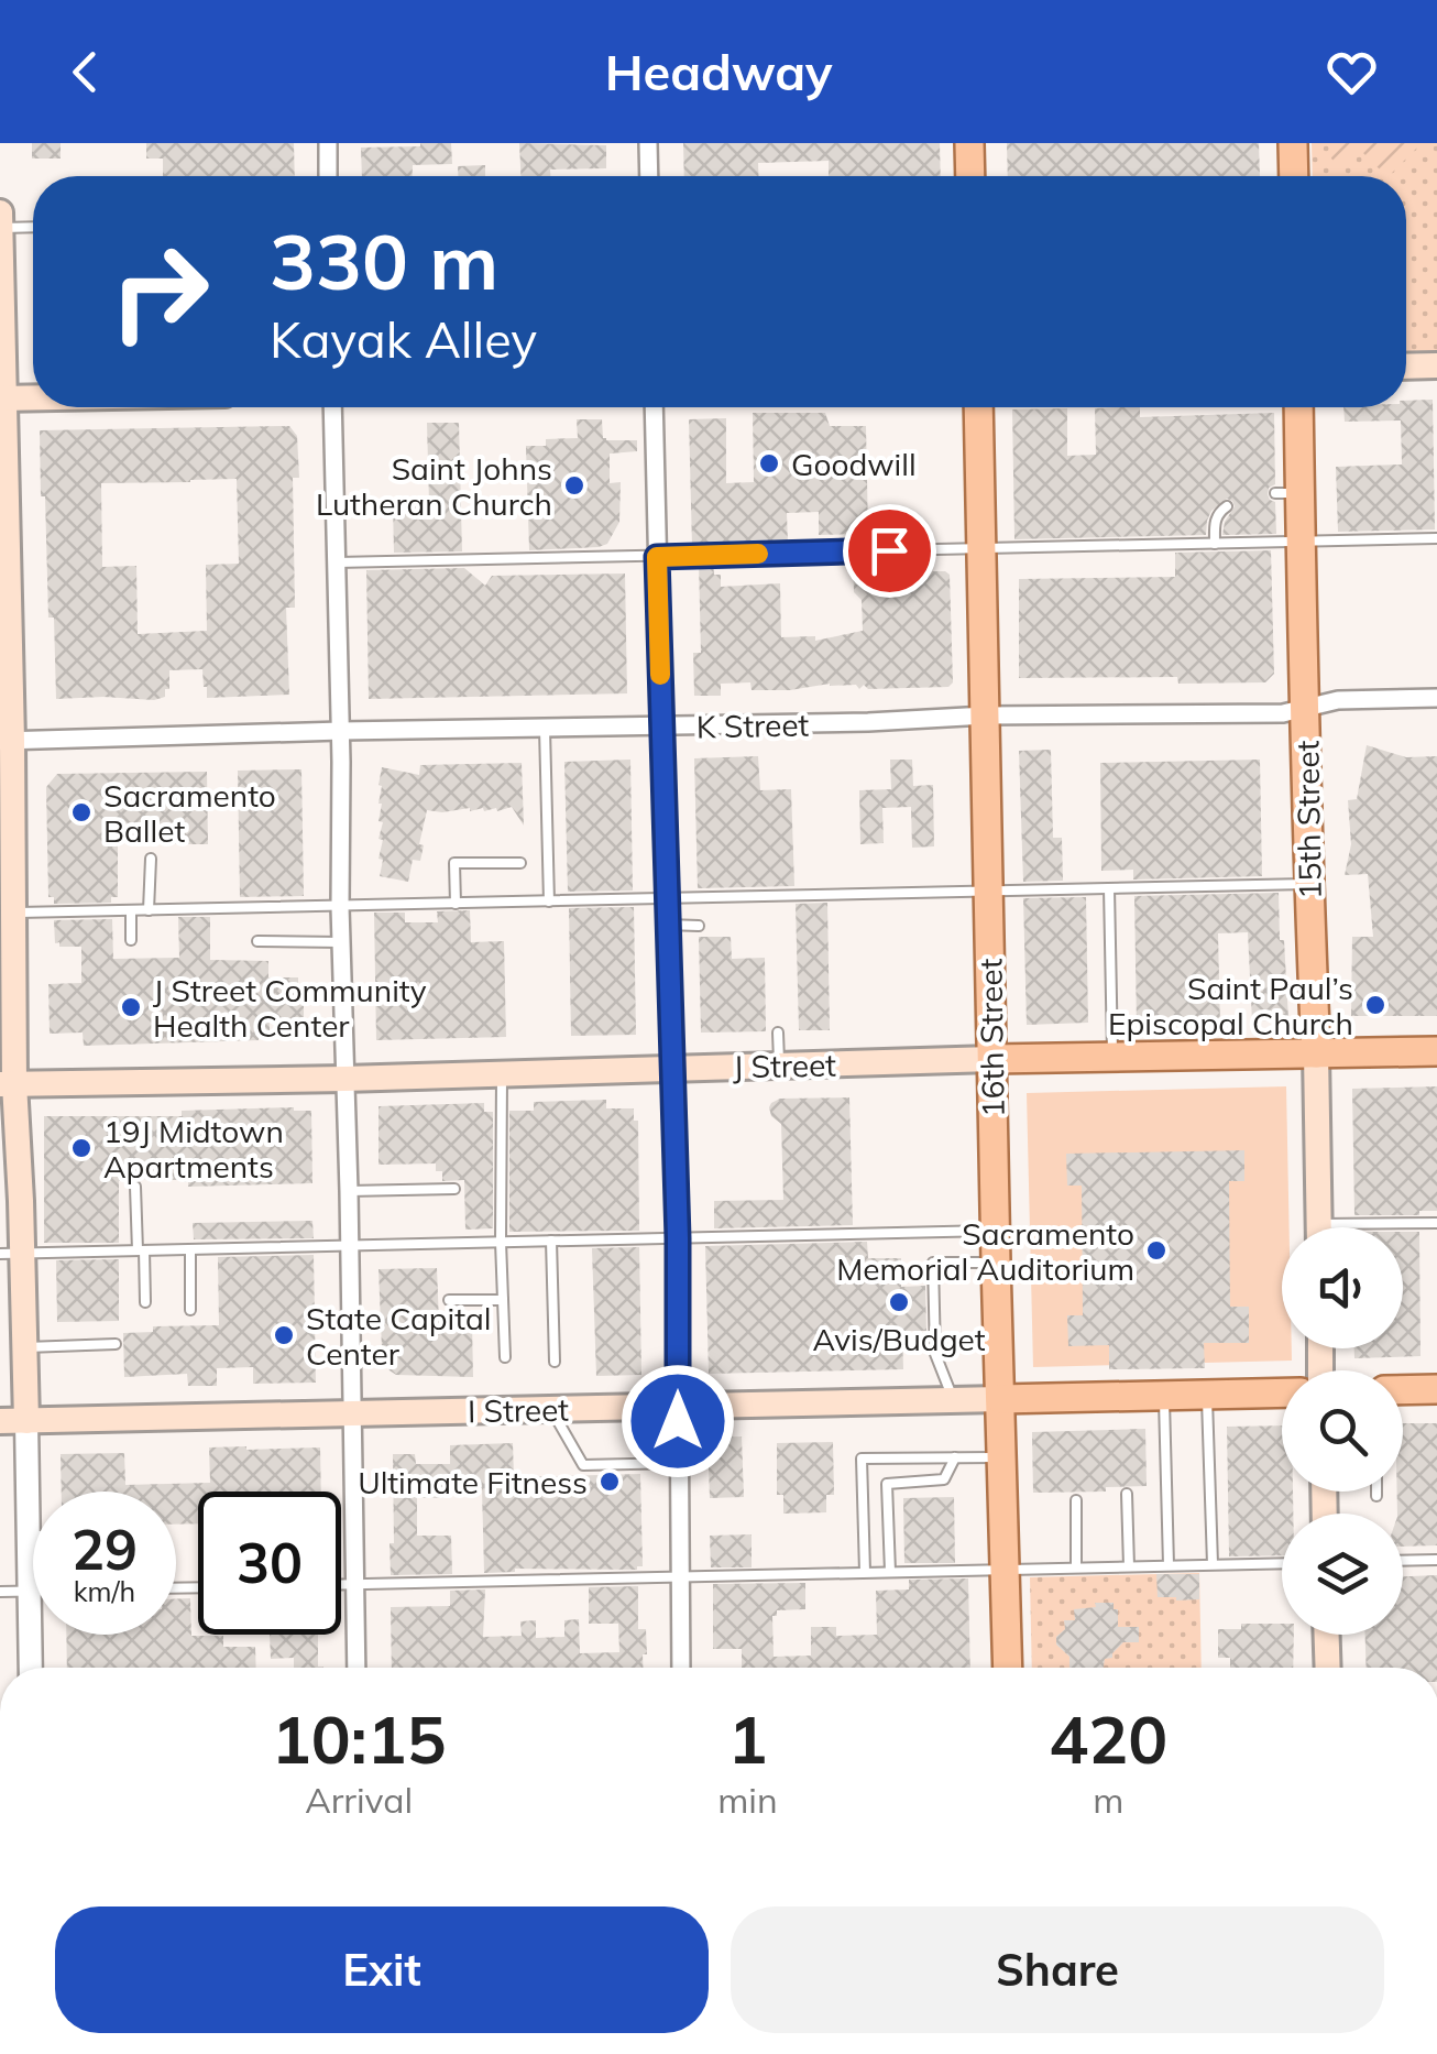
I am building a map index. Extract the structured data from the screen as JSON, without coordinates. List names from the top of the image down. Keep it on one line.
{"streets":{"main road":["15th Street","16th Street","J Street","I Street"],"street":["K Street"]},"crossings":[["K Street","15th Street"],["K Street","16th Street"],["15th Street","J Street"],["16th Street","J Street"],["16th Street","I Street"]],"places":["Goodwill","Saint Johns Lutheran Church","Sacramento Ballet","Saint Paul’s Episcopal Church","J Street Community Health Center","19J Midtown Apartments","Sacramento Memorial Auditorium","Avis/Budget","State Capital Center","Ultimate Fitness"],"page":{"header":"Headway","turn":["330 m","Kayak Alley"],"speed":"29 km/h","limit":"30","eta":["10:15","Arrival","1","min","420","m"],"buttons":["Exit","Share"]}}
